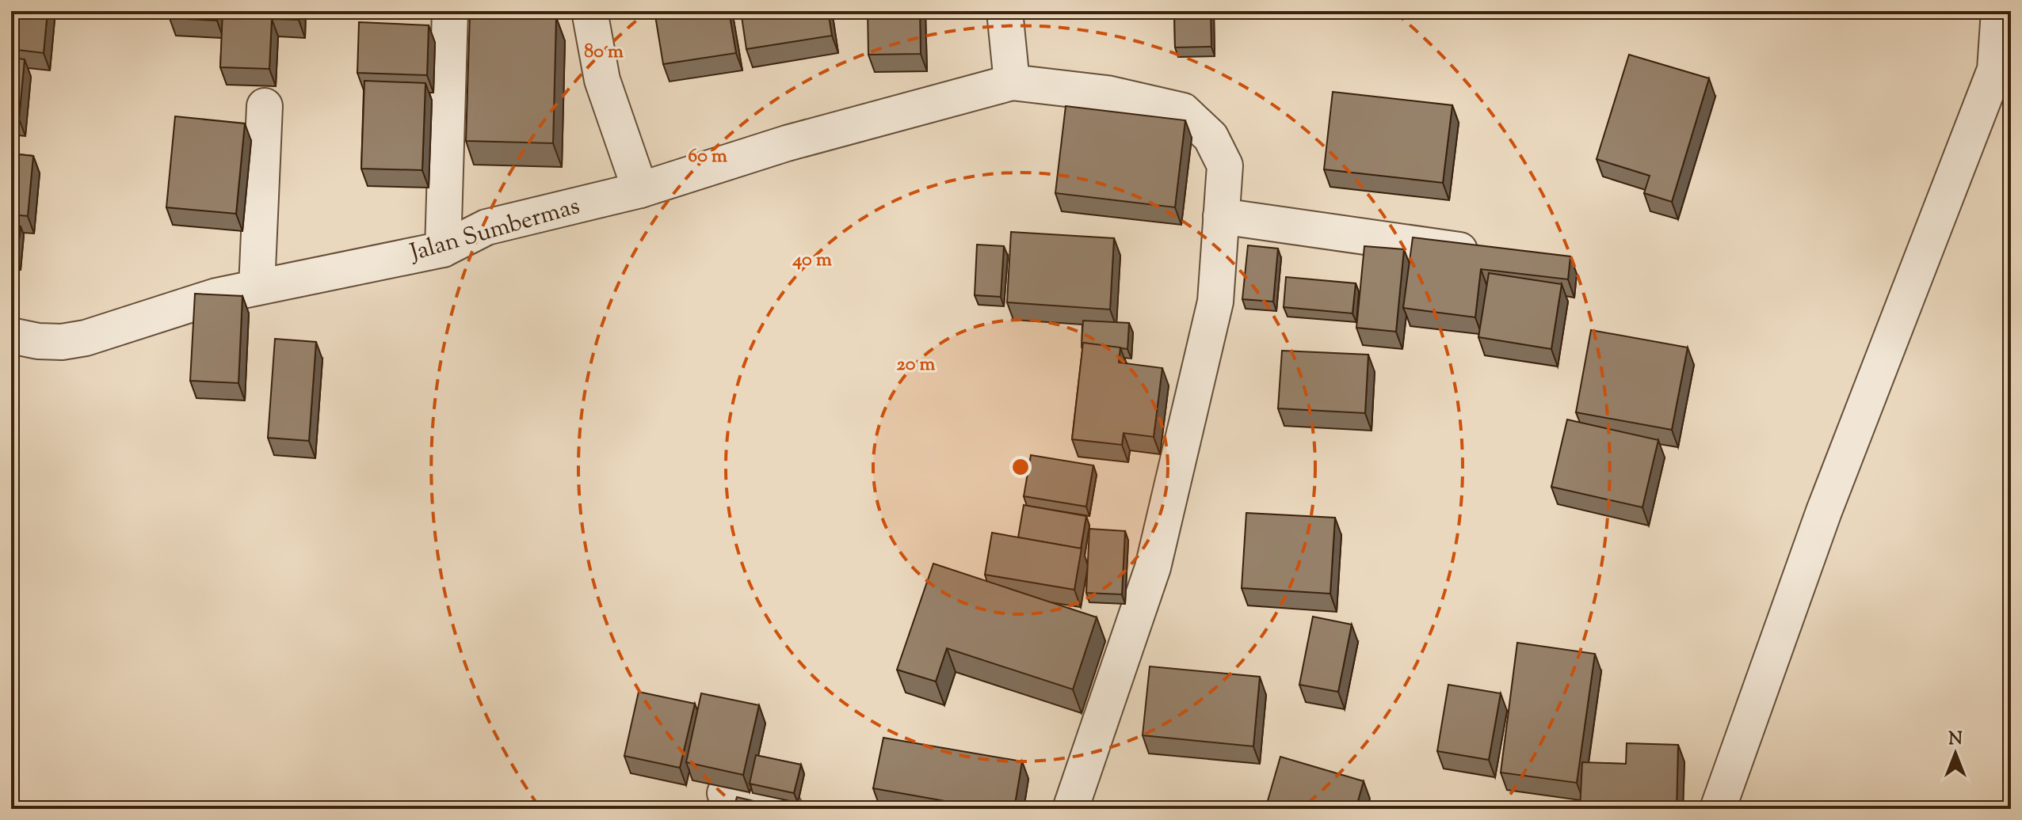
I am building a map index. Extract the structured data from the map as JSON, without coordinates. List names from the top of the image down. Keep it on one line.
{"streets":{"street":["Jalan Sumbermas"]},"north":"top","rings":["80 m","60 m","40 m","20 m"]}
